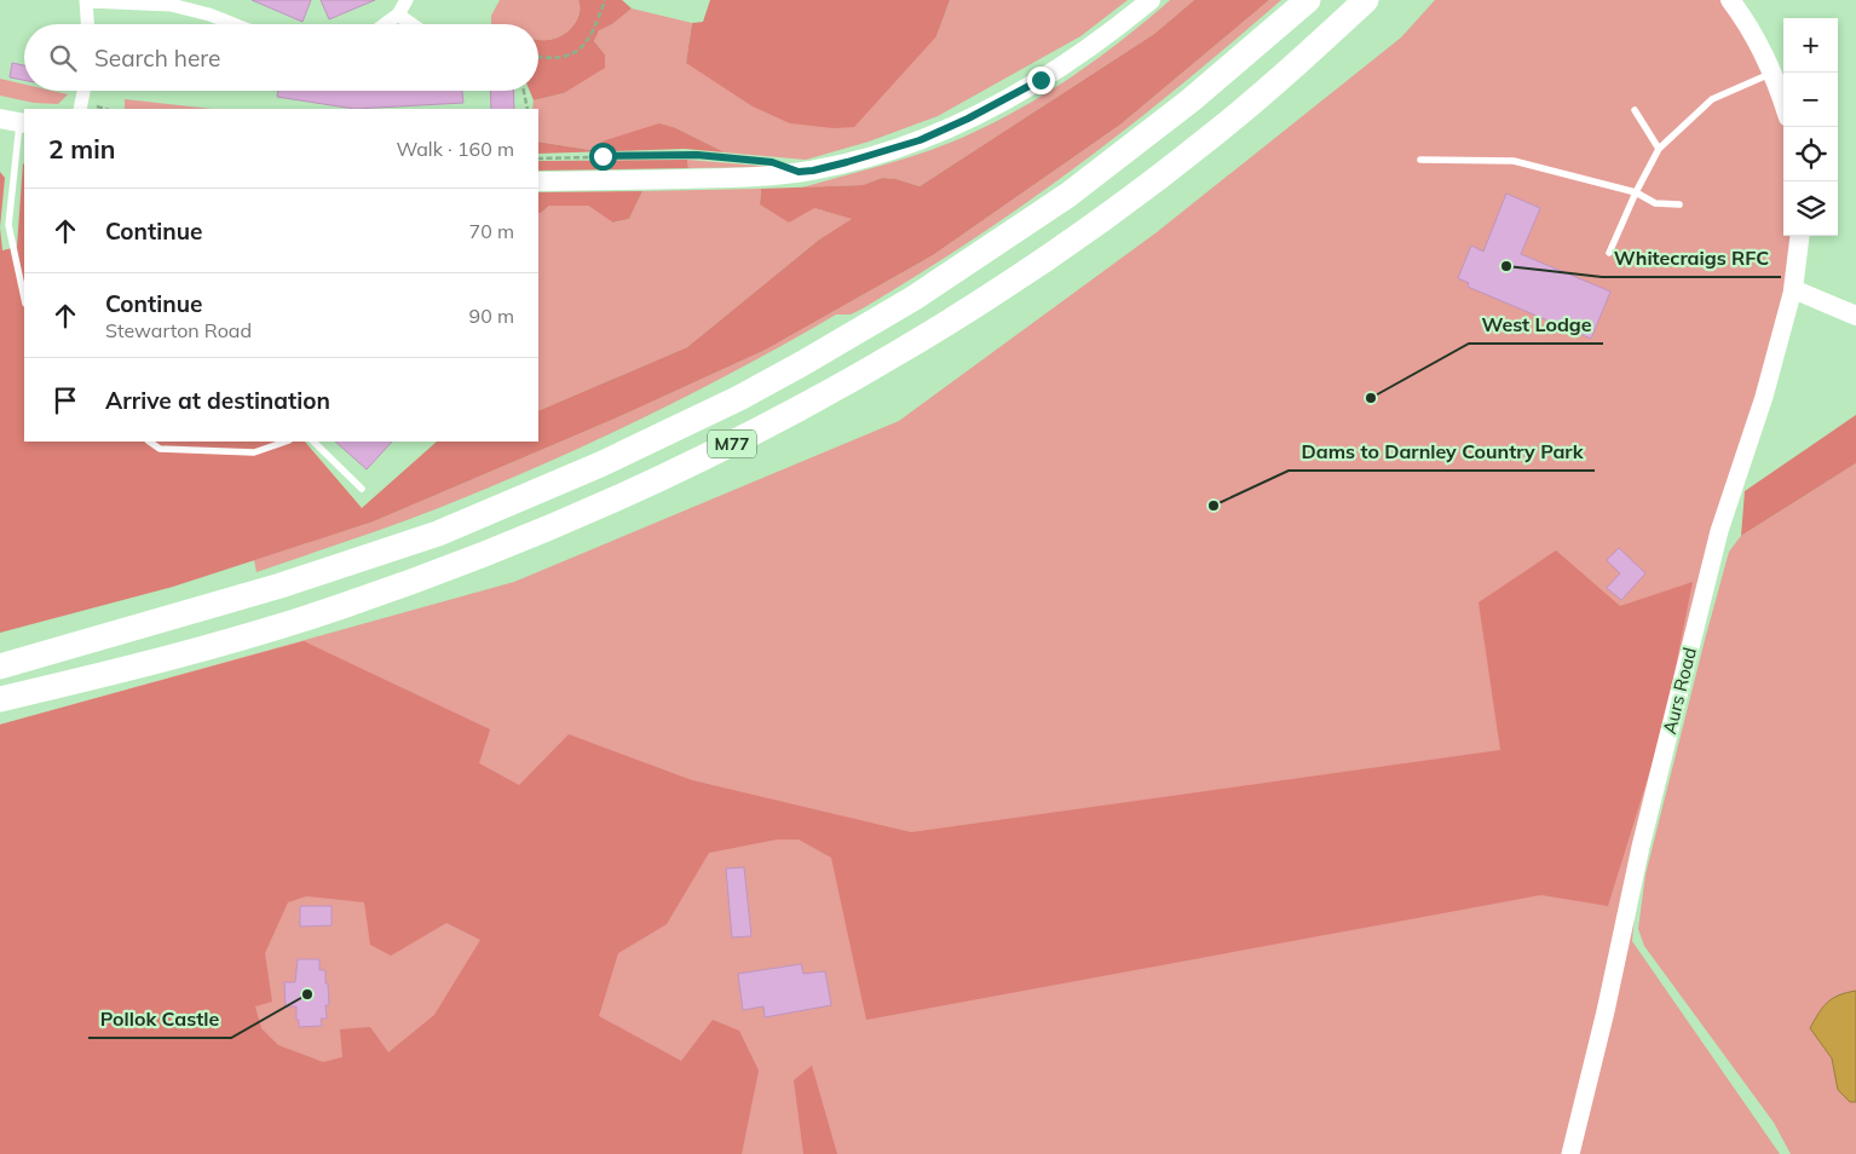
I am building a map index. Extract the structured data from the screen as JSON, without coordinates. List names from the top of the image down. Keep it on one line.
{"streets":{"highway":["M77"],"main road":["Aurs Road"]},"places":["Whitecraigs RFC","West Lodge","Dams to Darnley Country Park","Pollok Castle"],"page":{"map_buttons":["+","−"],"search":"Search here","heading":["2 min","Walk · 160 m"],"list":[["Continue","70 m"],["Continue","Stewarton Road","90 m"],"Arrive at destination"]}}
